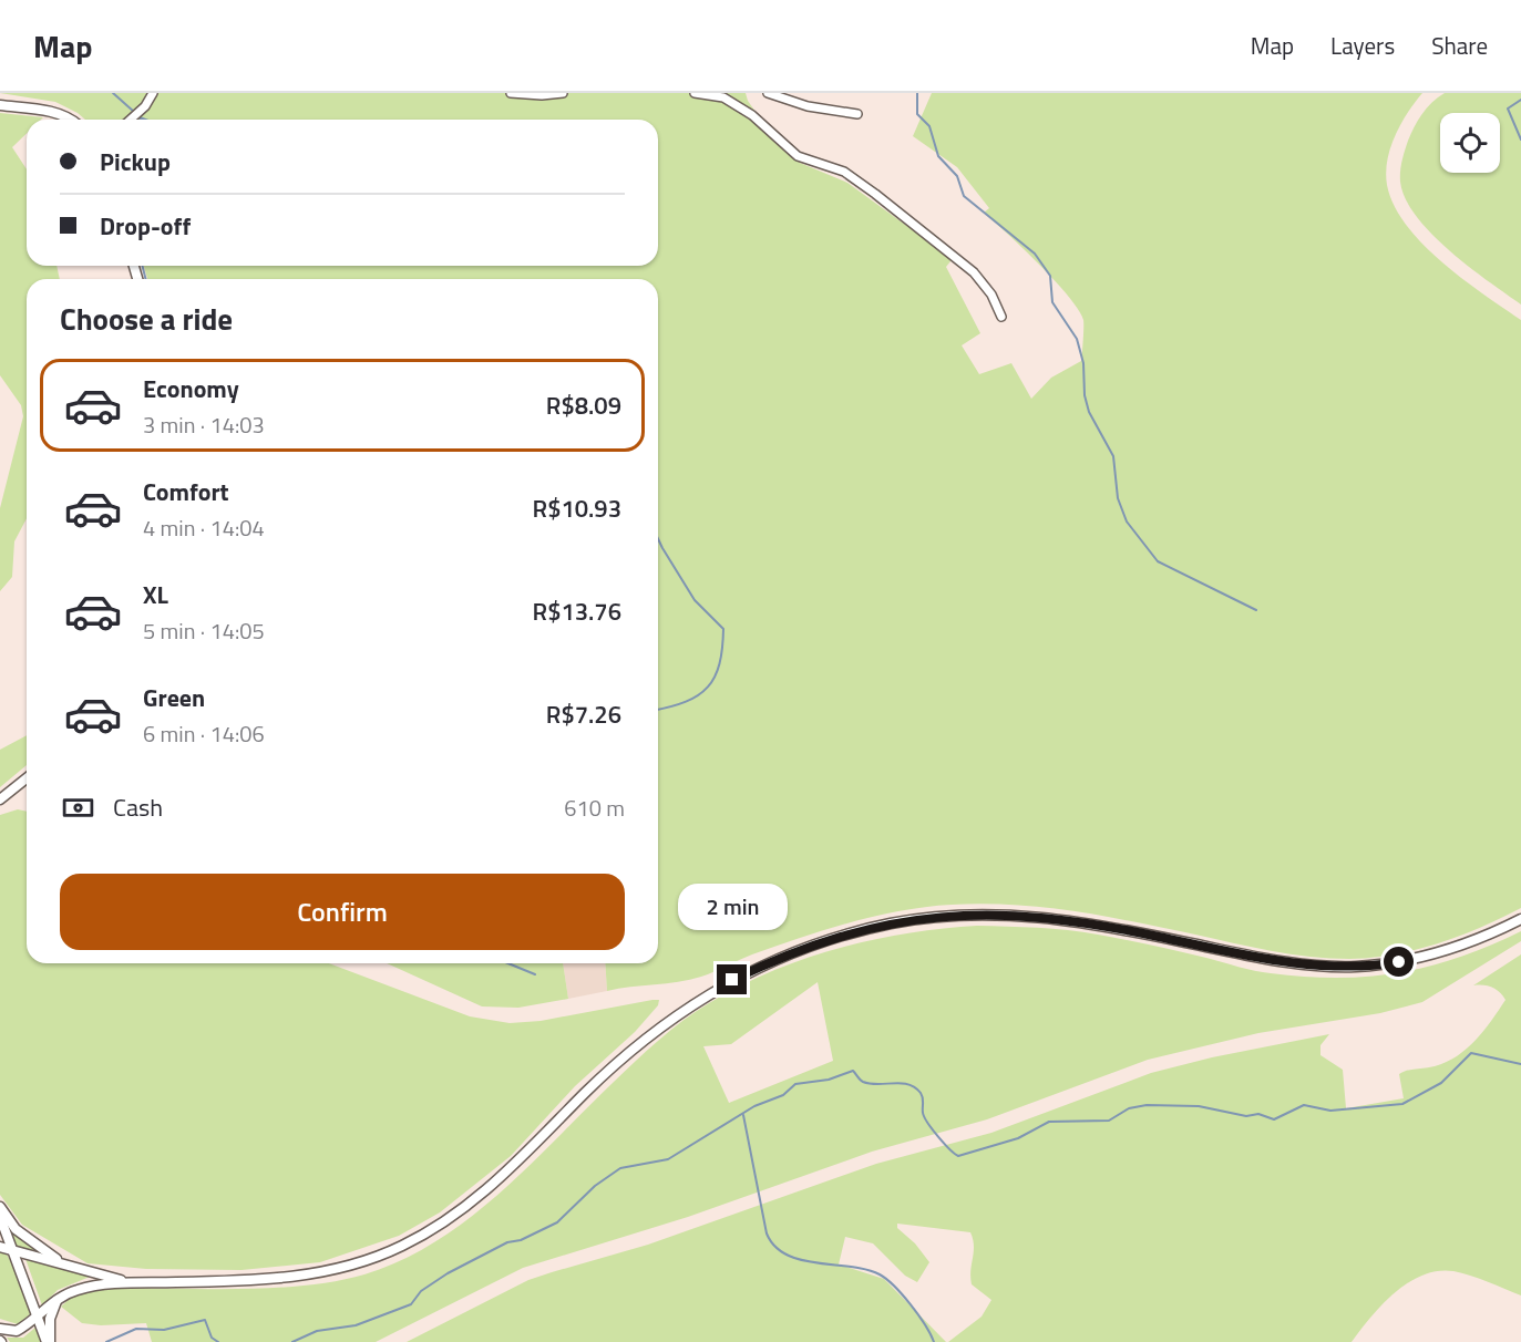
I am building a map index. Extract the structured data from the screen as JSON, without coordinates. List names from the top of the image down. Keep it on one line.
{"page":{"header":"Map","nav":["Map","Layers","Share"],"banner":["Pickup","Drop-off"],"heading":"Choose a ride","list":[{"name":"Economy","note":"3 min · 14:03","value":"R$8.09"},{"name":"Comfort","note":"4 min · 14:04","value":"R$10.93"},{"name":"XL","note":"5 min · 14:05","value":"R$13.76"},{"name":"Green","note":"6 min · 14:06","value":"R$7.26"}],"pay":["Cash","610 m"],"buttons":"Confirm","bubble":"2 min"}}
